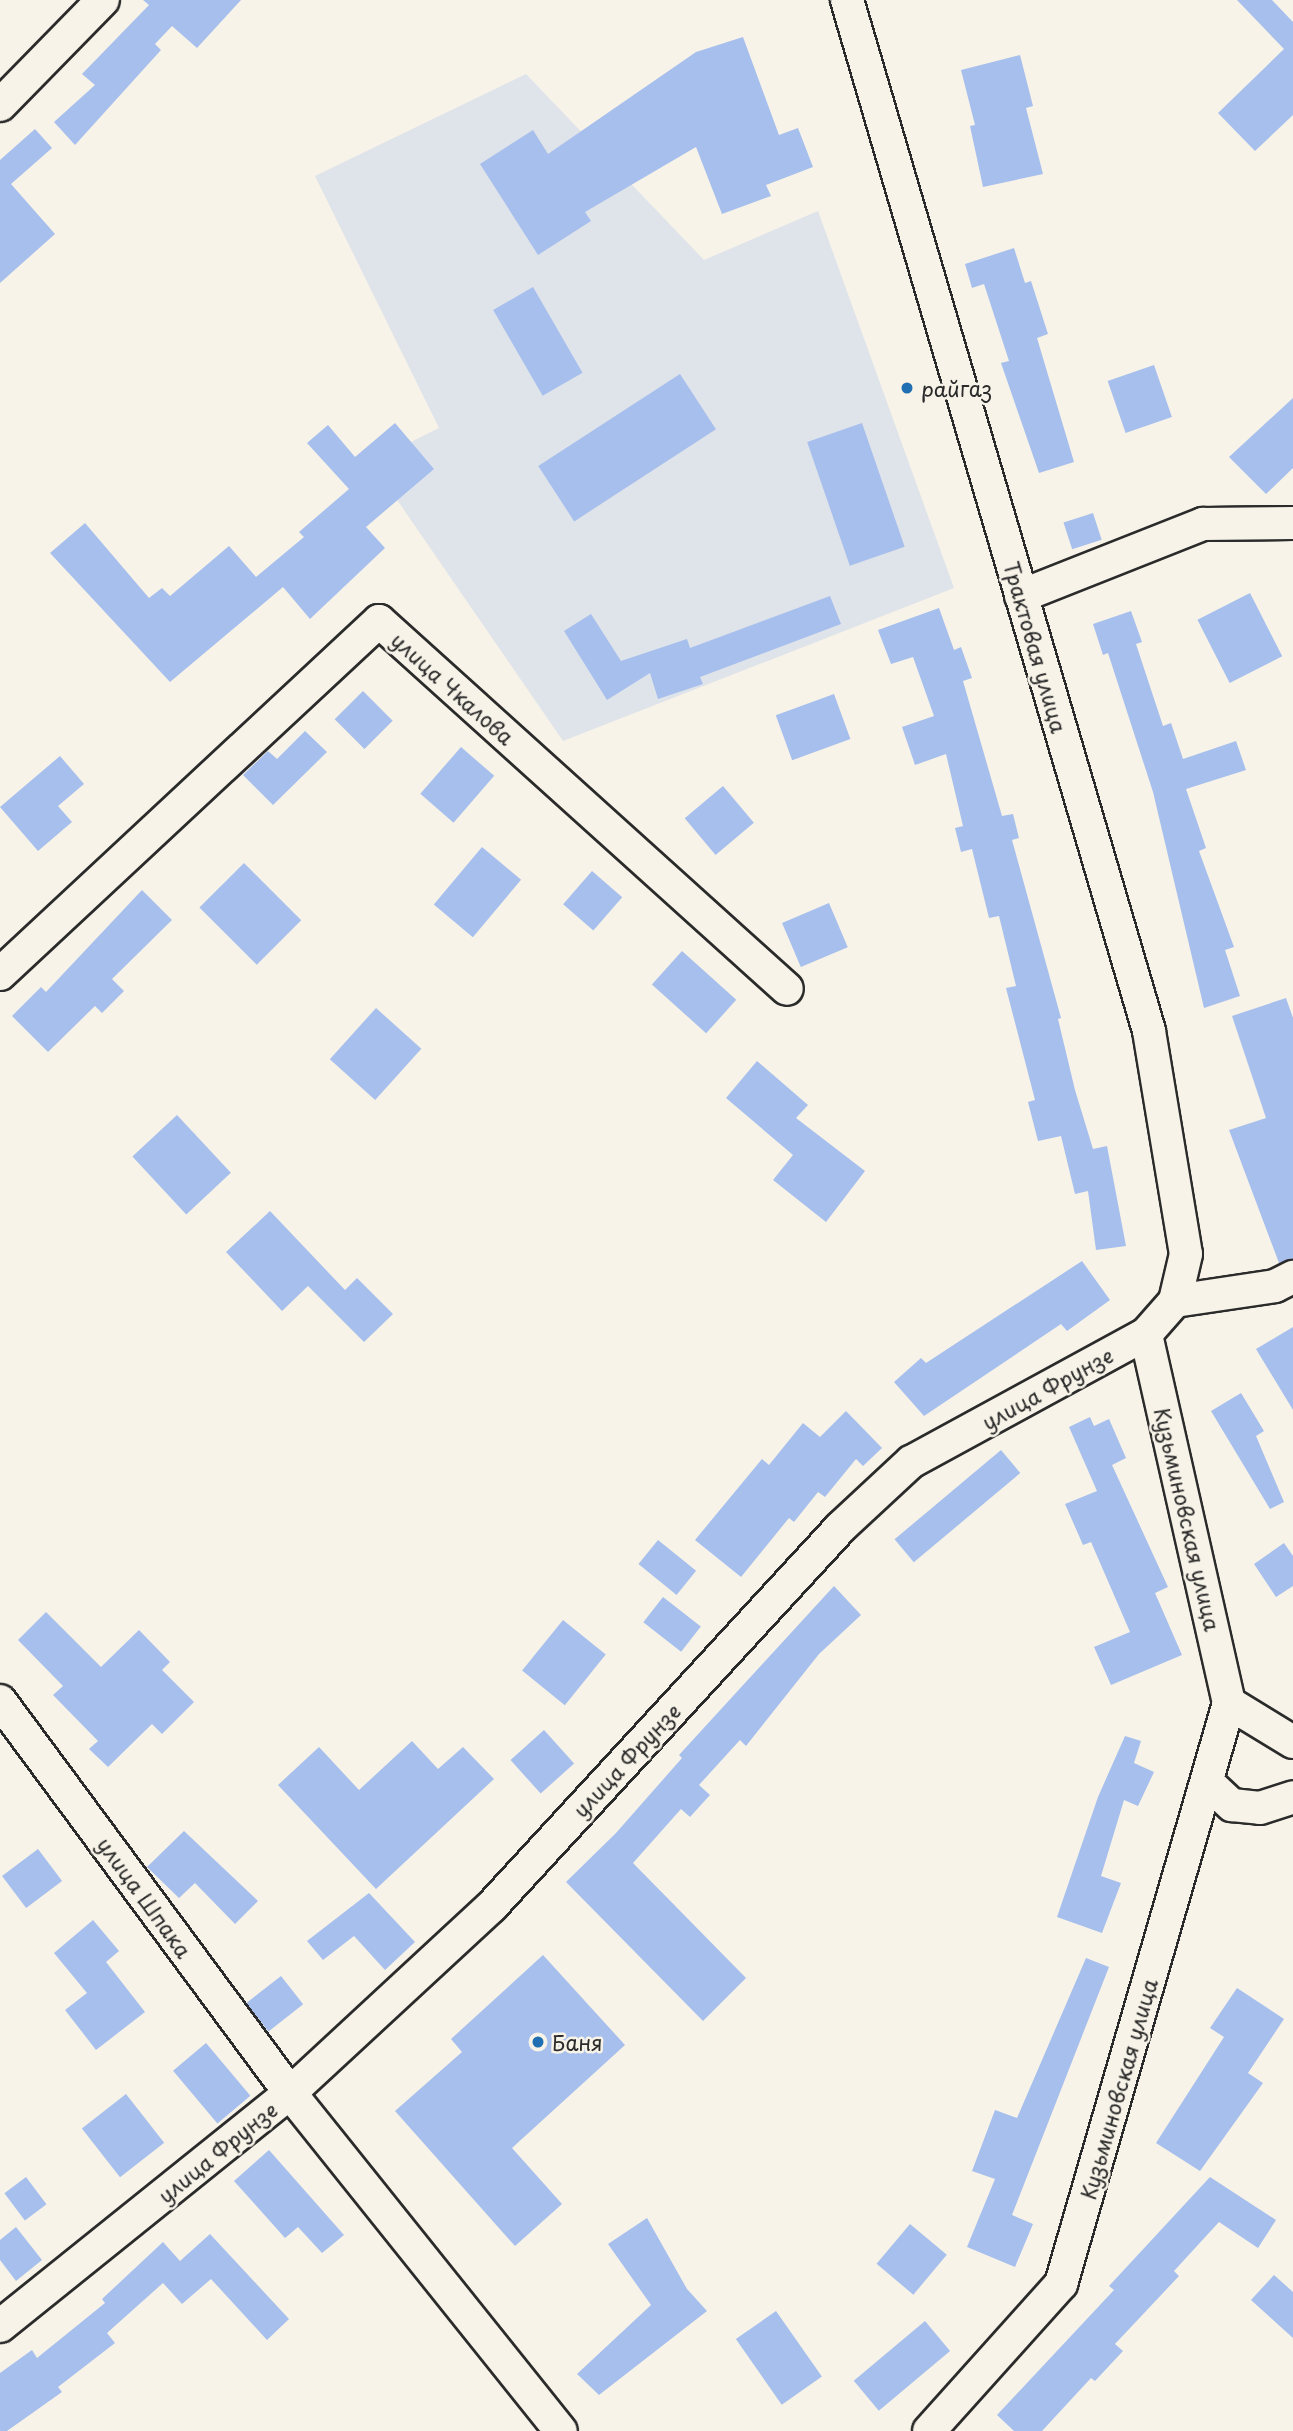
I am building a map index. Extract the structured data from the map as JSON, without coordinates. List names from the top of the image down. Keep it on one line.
{"streets":{"street":["Трактовая улица","улица Чкалова","улица Фрунзе","Кузьминовская улица","улица Шпака"]},"crossings":[["Трактовая улица","улица Фрунзе"],["улица Фрунзе","Кузьминовская улица"],["улица Фрунзе","улица Шпака"]],"places":["райгаз","Баня"]}
